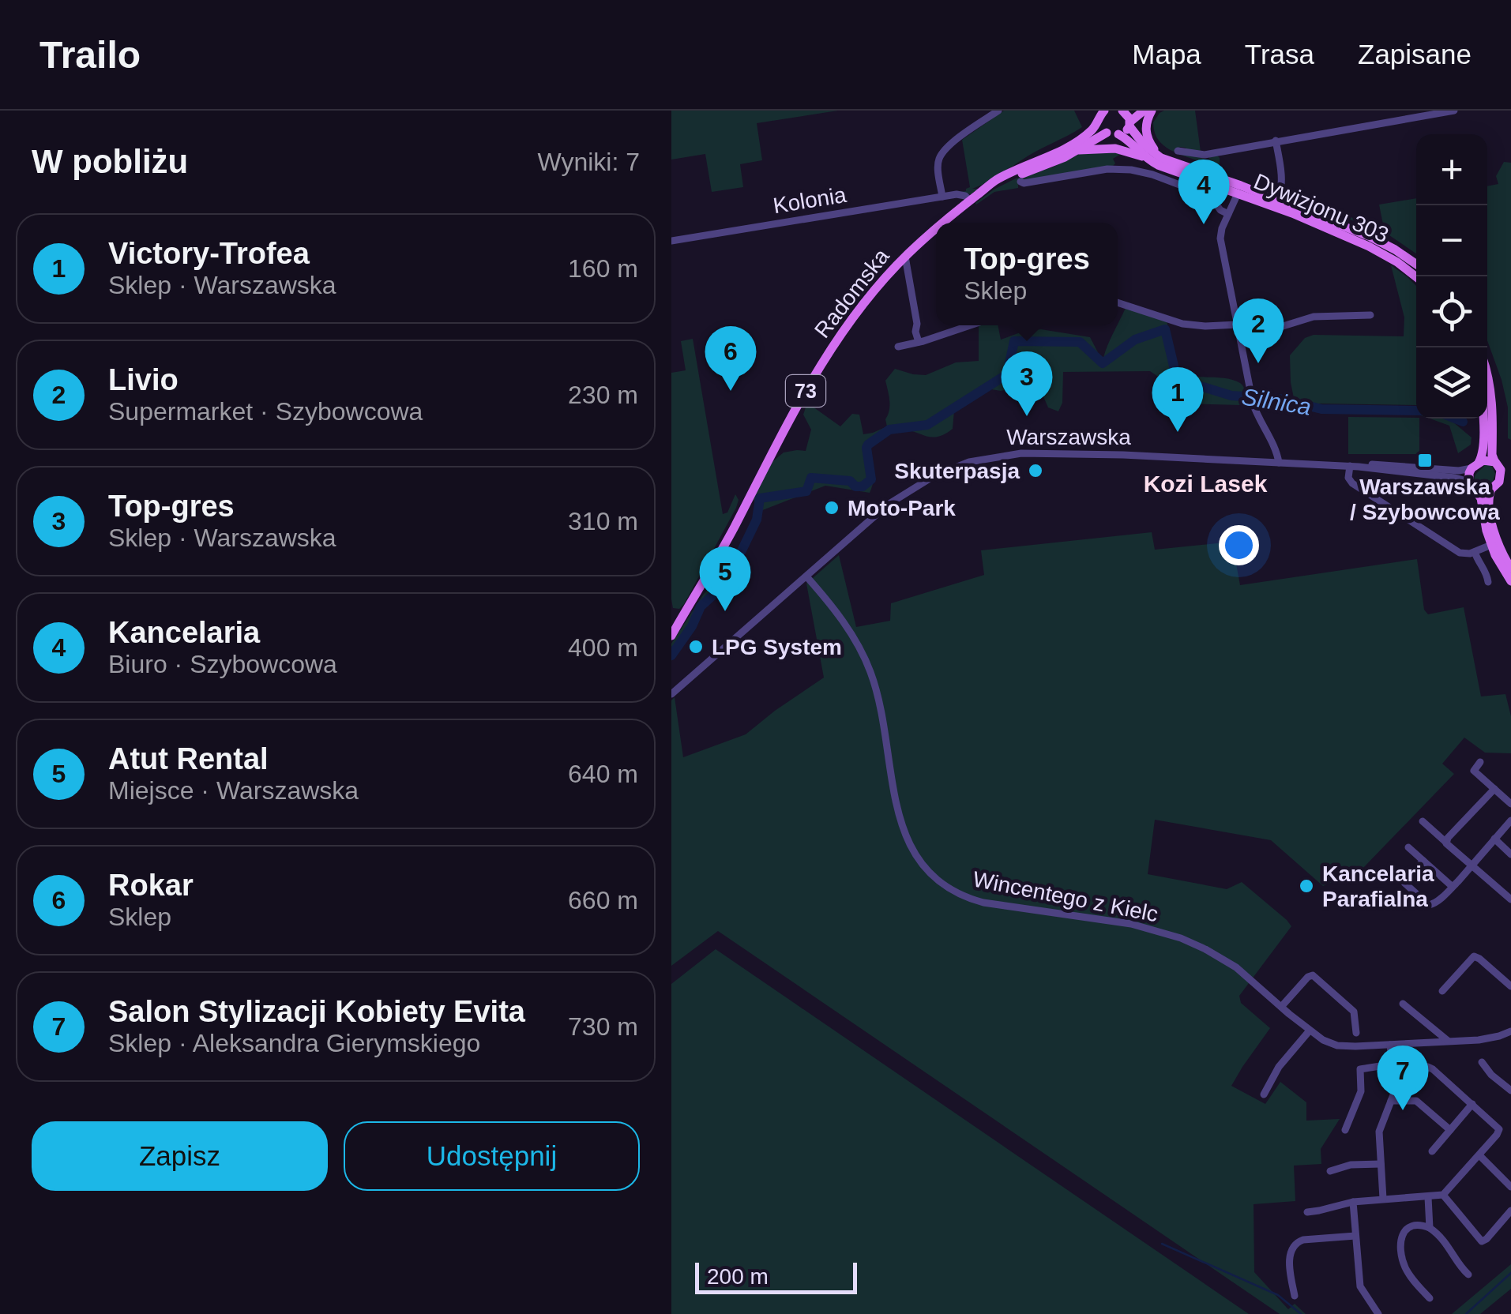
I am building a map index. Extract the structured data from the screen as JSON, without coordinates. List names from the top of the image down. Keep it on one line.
{"streets":{"main road":["Dywizjonu 303","Radomska","73"],"street":["Kolonia","Warszawska","Wincentego z Kielc"]},"crossings":[["Kolonia","Radomska"],["Radomska","73"],["Warszawska","Wincentego z Kielc"]],"districts":["Kozi Lasek"],"water":["Silnica"],"places":{"transit":["Warszawska / Szybowcowa"],"other":["Skuterpasja","Moto-Park","LPG System","Kancelaria Parafialna"]},"scale_bar":"200 m","page":{"header":"Trailo","nav":["Mapa","Trasa","Zapisane"],"heading":["W pobliżu","Wyniki: 7"],"map_buttons":["+","−"],"pins":["4","2","6","3","1","5","7"],"list":[{"mark":"1","name":"Victory-Trofea","note":"Sklep · Warszawska","value":"160 m"},{"mark":"2","name":"Livio","note":"Supermarket · Szybowcowa","value":"230 m"},{"mark":"3","name":"Top-gres","note":"Sklep · Warszawska","value":"310 m"},{"mark":"4","name":"Kancelaria","note":"Biuro · Szybowcowa","value":"400 m"},{"mark":"5","name":"Atut Rental","note":"Miejsce · Warszawska","value":"640 m"},{"mark":"6","name":"Rokar","note":"Sklep","value":"660 m"},{"mark":"7","name":"Salon Stylizacji Kobiety Evita","note":"Sklep · Aleksandra Gierymskiego","value":"730 m"}],"popup":["Top-gres","Sklep"],"buttons":["Zapisz","Udostępnij"],"scale":"200 m"}}
